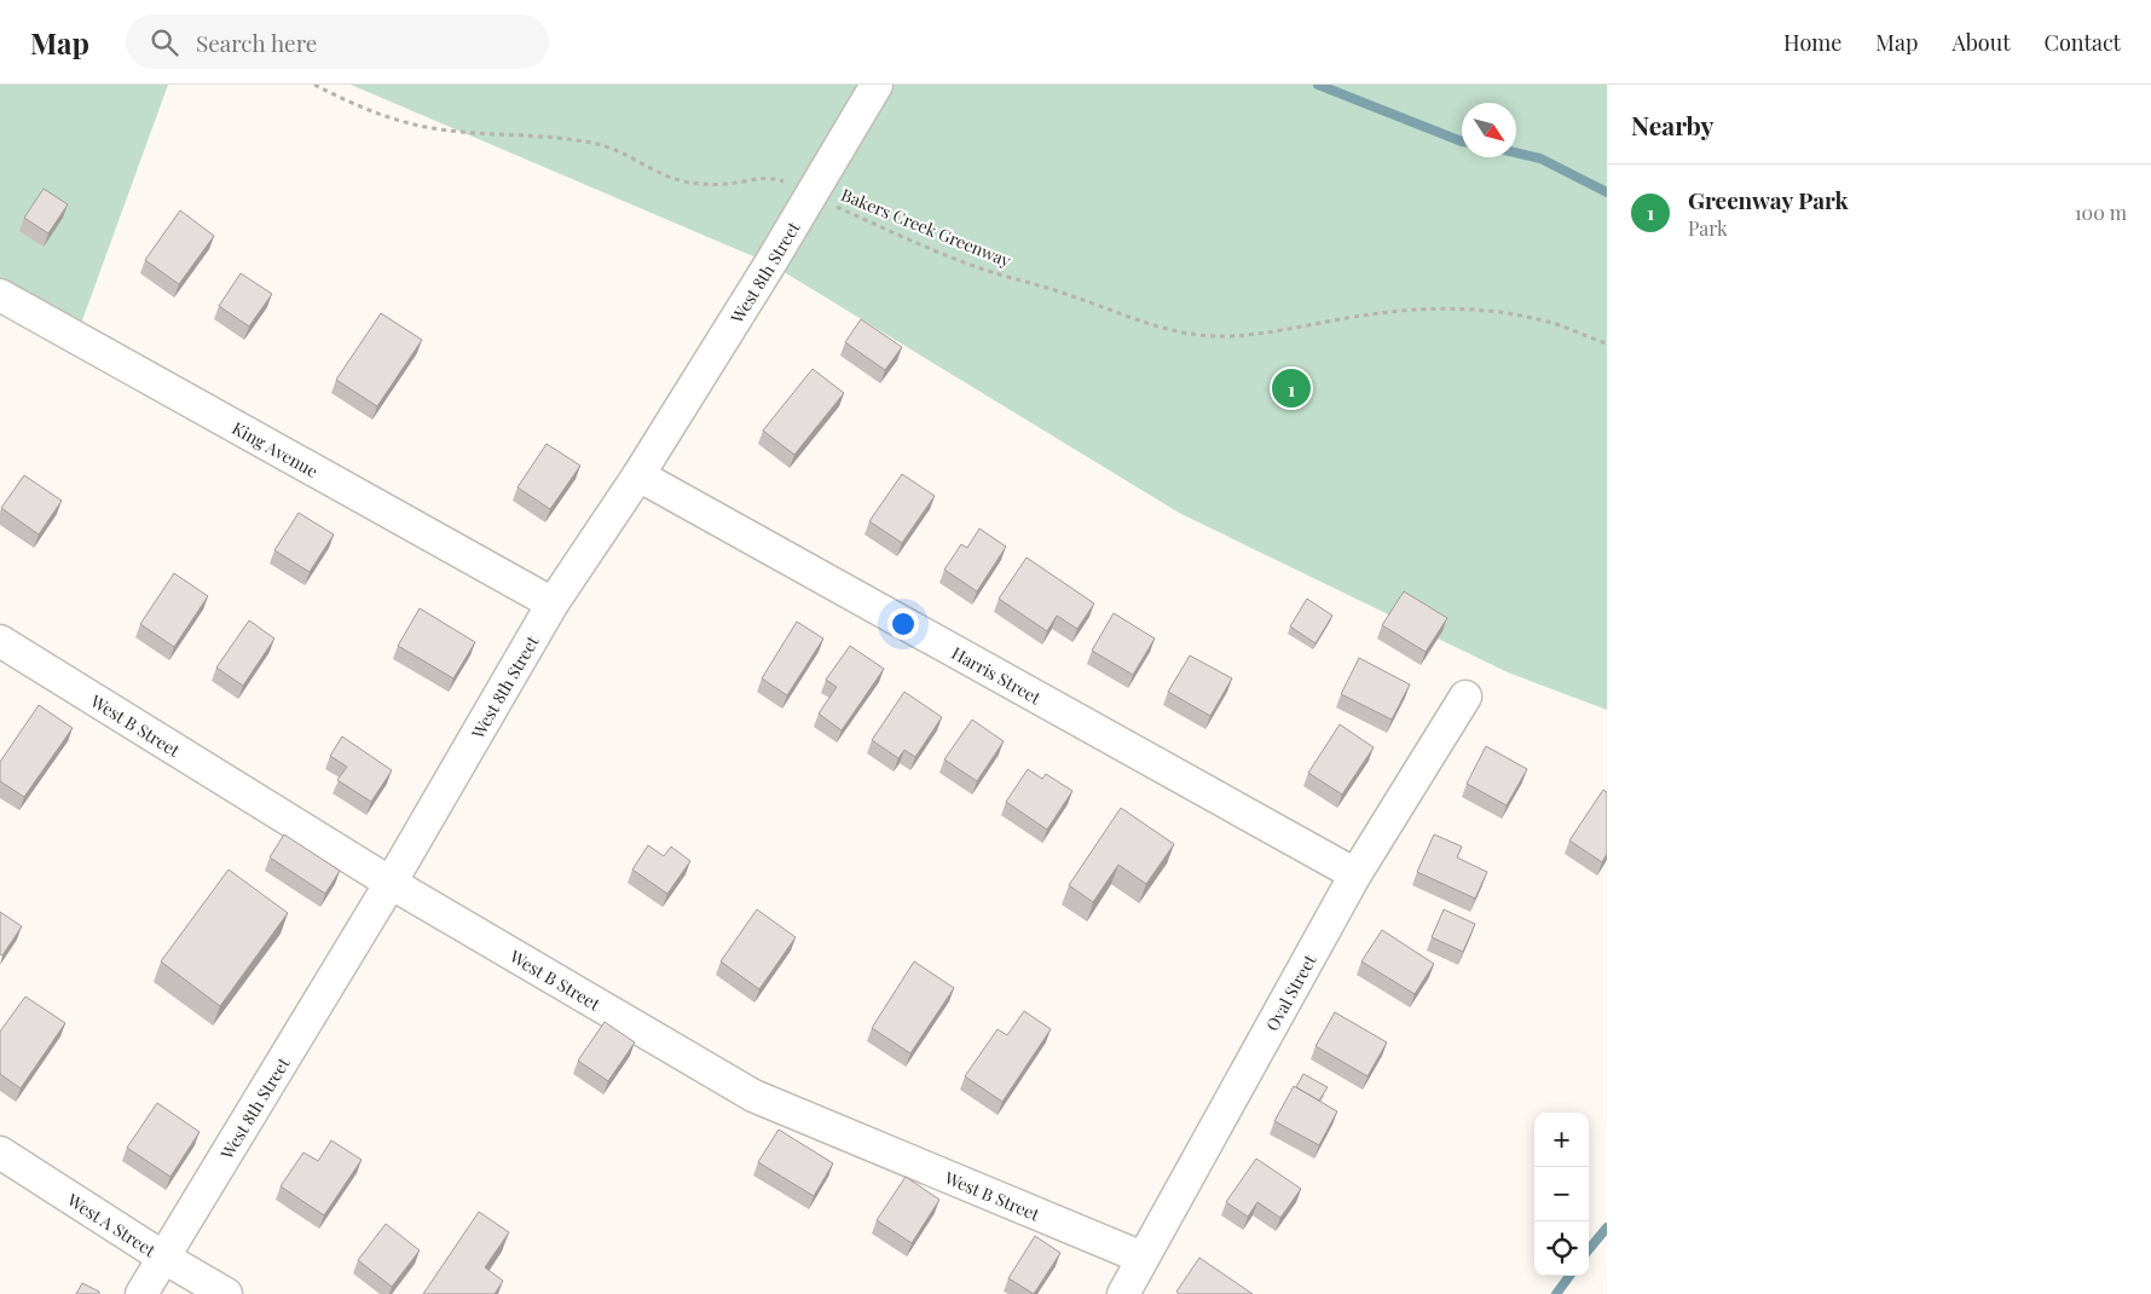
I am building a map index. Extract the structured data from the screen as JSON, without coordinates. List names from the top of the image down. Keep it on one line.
{"streets":{"street":["West 8th Street","King Avenue","Harris Street","West B Street","Oval Street","West A Street"],"path":["Bakers Creek Greenway"]},"crossings":[["Bakers Creek Greenway","West 8th Street"],["West 8th Street","King Avenue"],["West 8th Street","Harris Street"],["West 8th Street","West B Street"],["West 8th Street","West A Street"],["Harris Street","Oval Street"],["West B Street","Oval Street"]],"north":"bottom right","page":{"header":"Map","search":"Search here","nav":["Home","Map","About","Contact"],"heading":"Nearby","list":[{"mark":"1","name":"Greenway Park","note":"Park","value":"100 m"}],"pins":"1","map_buttons":["+","−"]}}
